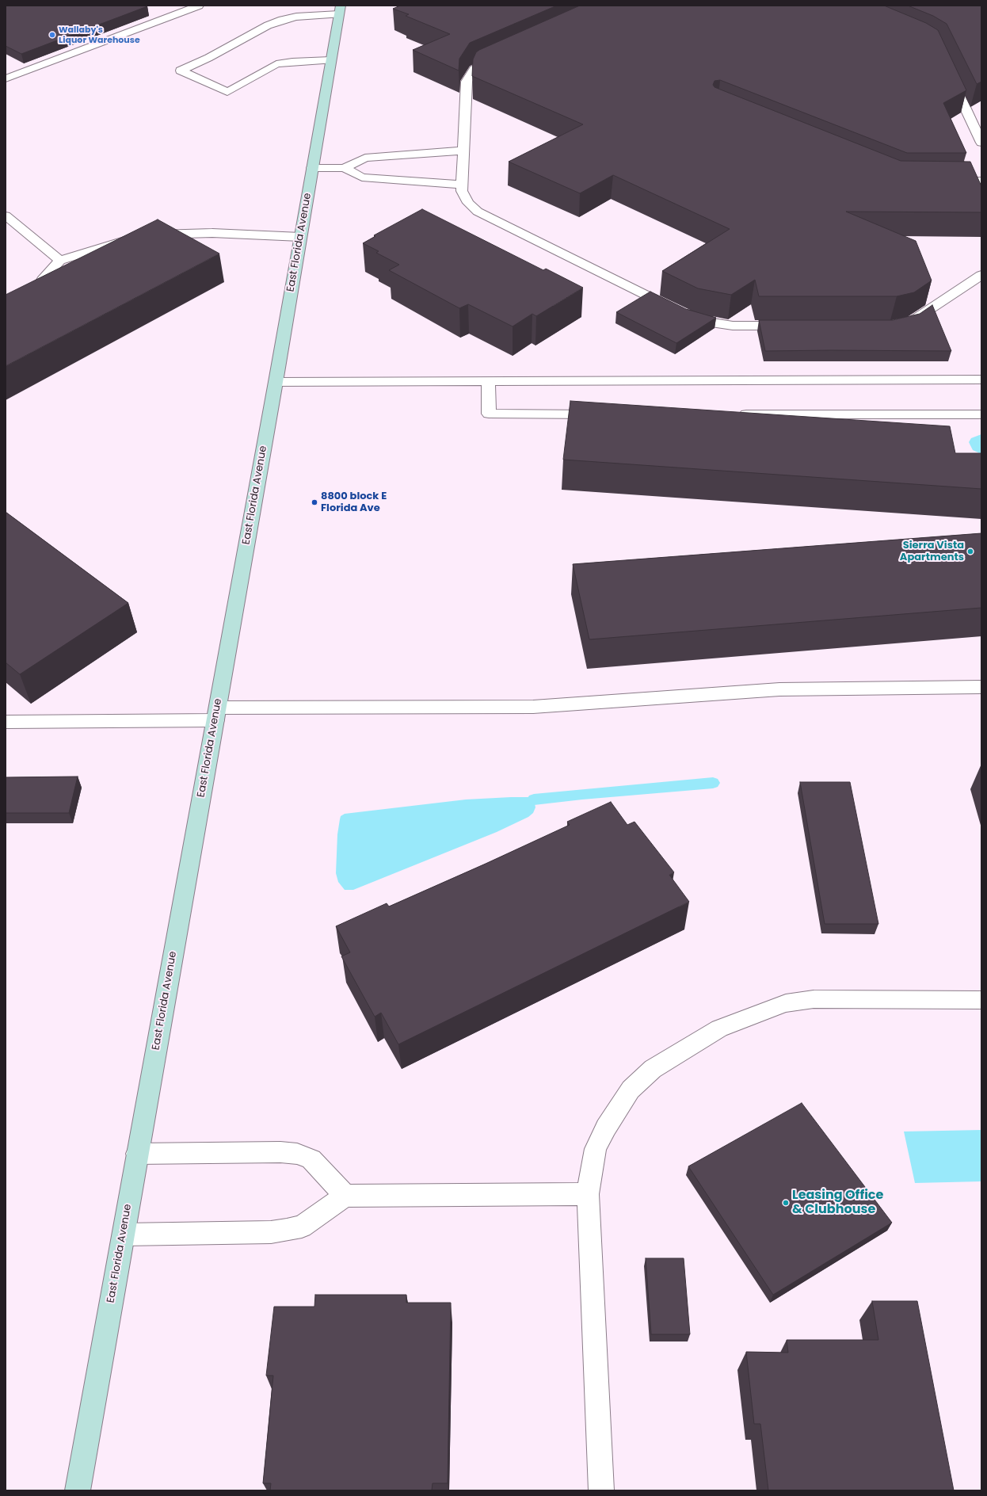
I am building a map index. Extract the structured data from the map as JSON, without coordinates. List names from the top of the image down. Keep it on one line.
{"streets":{"main road":["East Florida Avenue"]},"places":["Wallaby's Liquor Warehouse","8800 block E Florida Ave","Sierra Vista Apartments","Leasing Office & Clubhouse"]}
